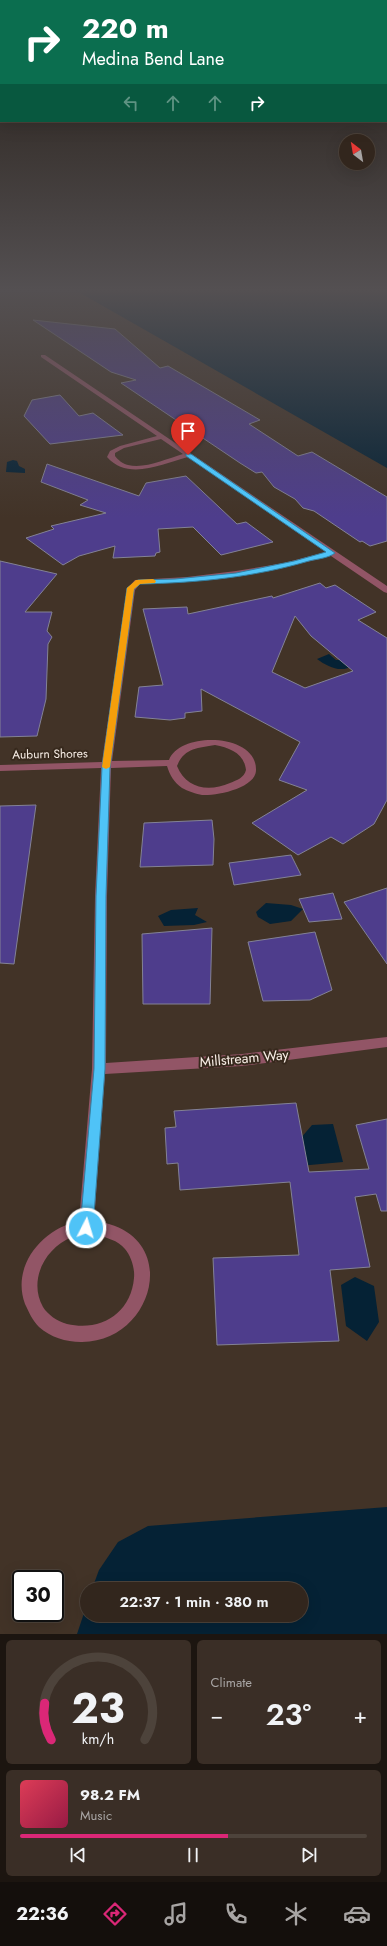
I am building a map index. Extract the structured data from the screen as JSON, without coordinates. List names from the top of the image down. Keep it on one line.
{"streets":{"street":["Auburn Shores","Millstream Way"]},"north":"top left","page":{"turn":["220 m","Medina Bend Lane"],"limit":"30","trip":"22:37 · 1 min · 380 m","tile":"Climate","heat":["−","23°","+"],"song":["98.2 FM","Music"],"tabs":"22:36","gauge":["23","km/h"]}}
